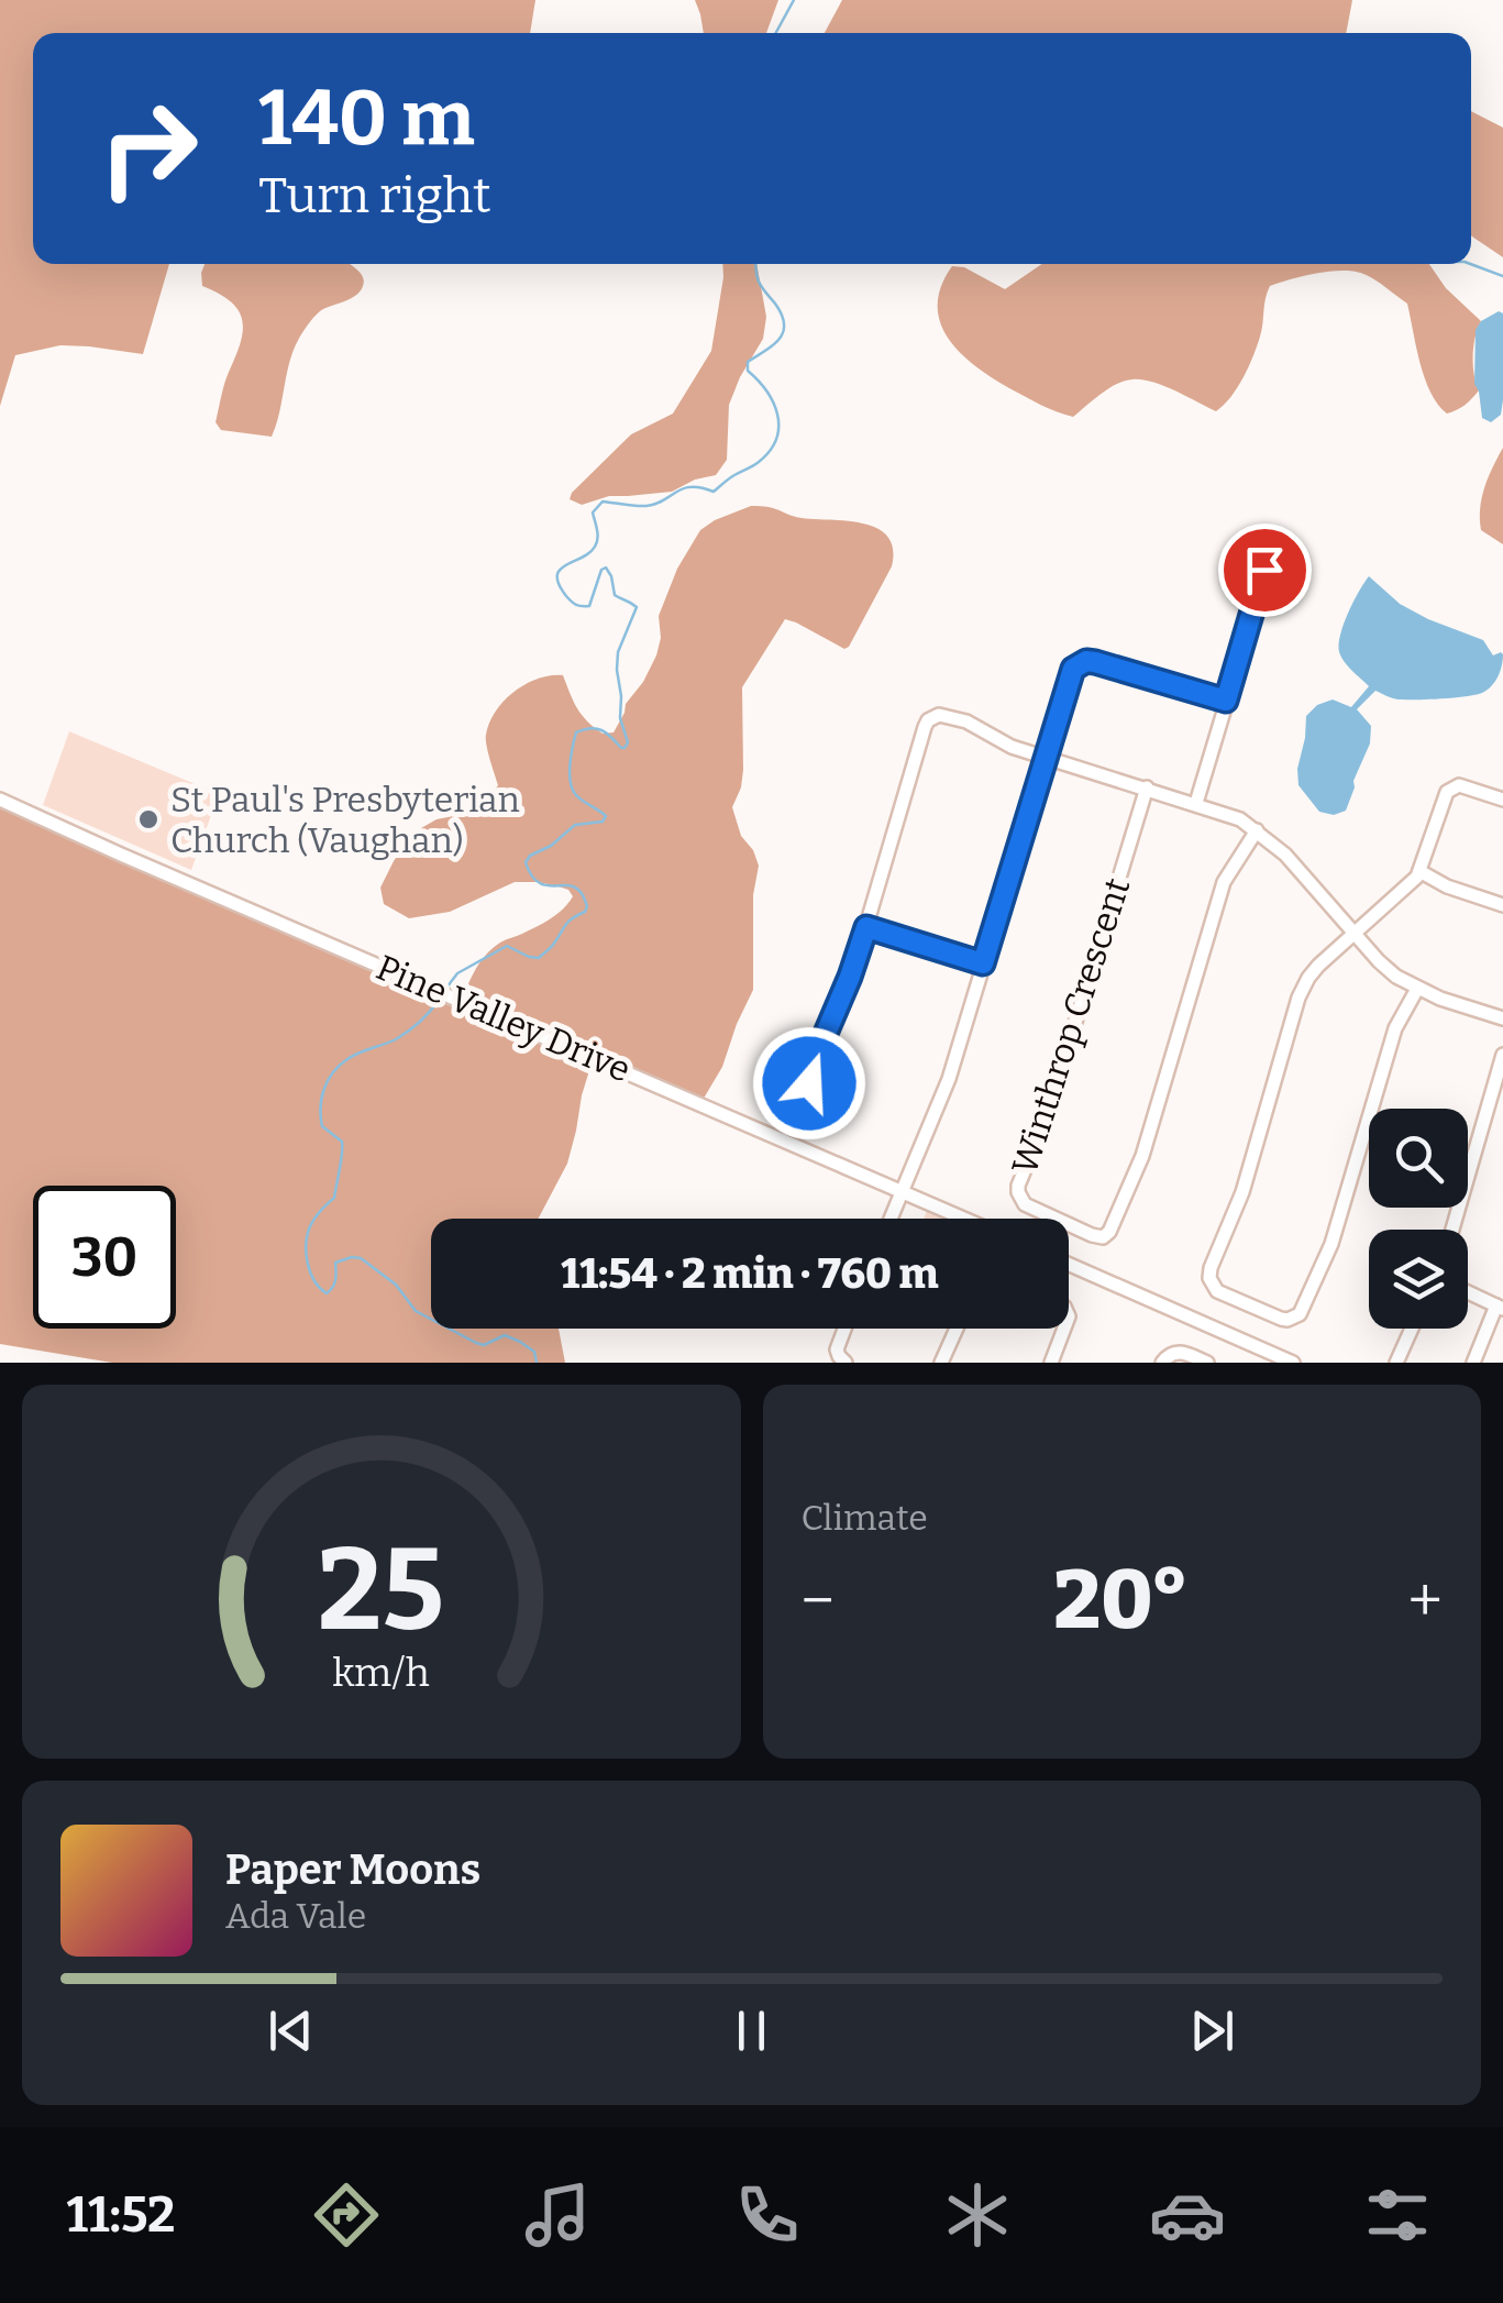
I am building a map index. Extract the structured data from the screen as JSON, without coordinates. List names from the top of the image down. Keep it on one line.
{"streets":{"street":["Pine Valley Drive","Winthrop Crescent"]},"places":["St Paul's Presbyterian Church (Vaughan)"],"page":{"turn":["140 m","Turn right"],"limit":"30","trip":"11:54 · 2 min · 760 m","tile":"Climate","heat":["−","20°","+"],"song":["Paper Moons","Ada Vale"],"tabs":"11:52","gauge":["25","km/h"]}}
